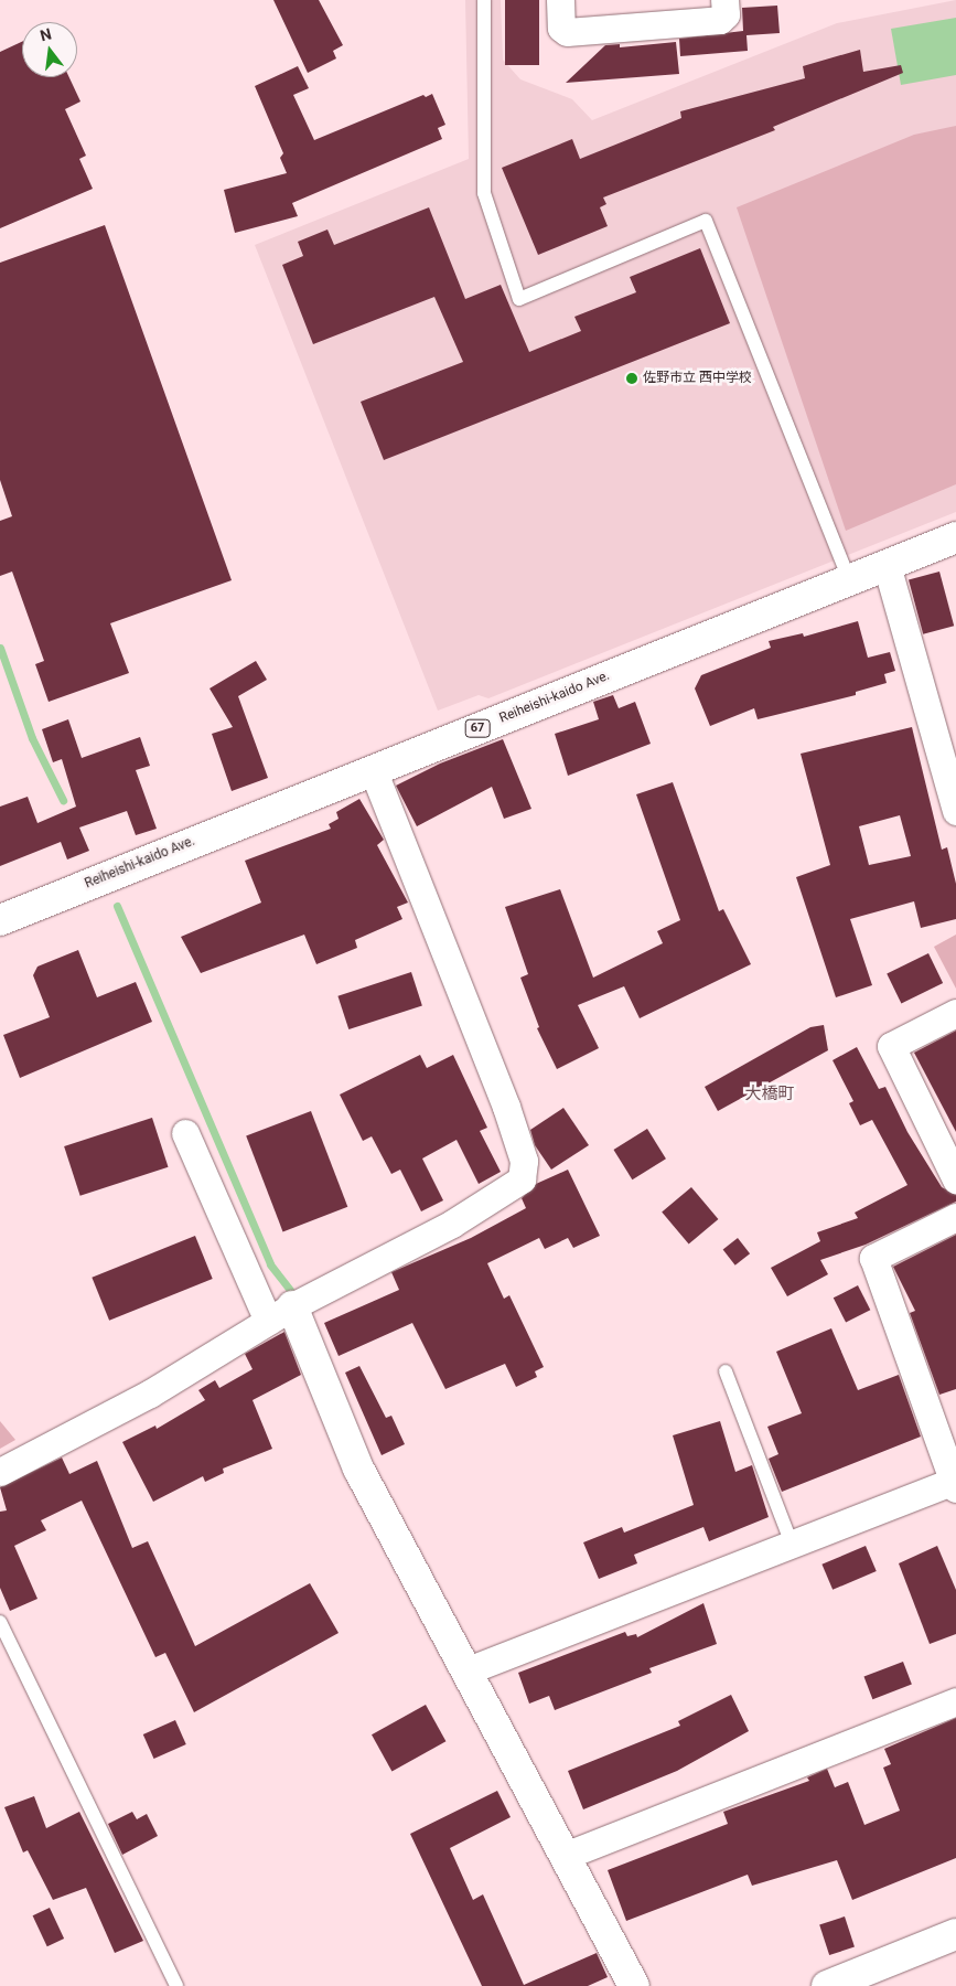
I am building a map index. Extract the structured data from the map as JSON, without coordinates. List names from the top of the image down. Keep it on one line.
{"streets":{"main road":["Reiheishi-kaido Ave.","67"]},"districts":["大橋町"],"places":["佐野市立 西中学校"],"north":"top"}
